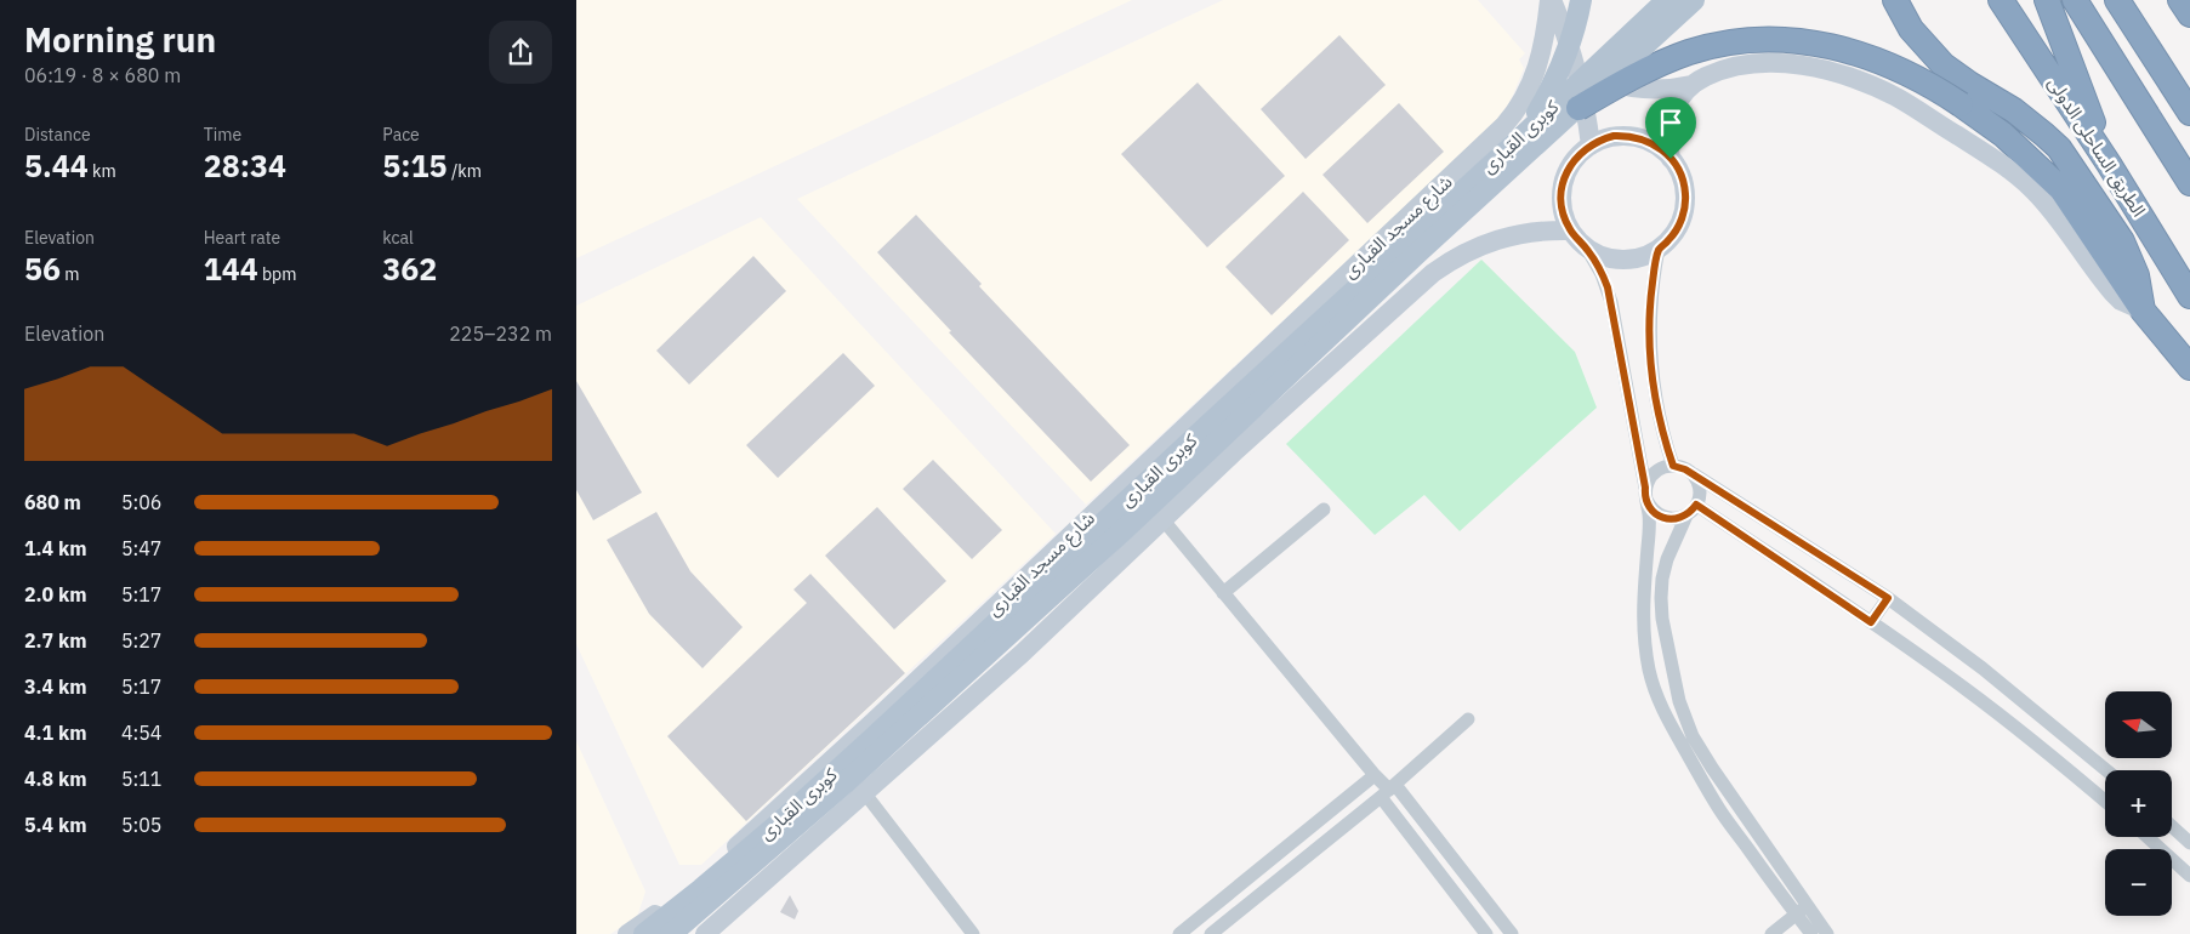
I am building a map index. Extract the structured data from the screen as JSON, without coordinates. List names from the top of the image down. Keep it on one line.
{"streets":{"highway":["الطريق الساحلى الدولى"],"main road":["كوبرى القبارى"],"street":["شارع مسجد القبارى"]},"north":"left","page":{"heading":["Morning run","06:19 · 8 × 680 m"],"stats":[["Distance","5.44 km"],["Time","28:34"],["Pace","5:15 /km"],["Elevation","56 m"],["Heart rate","144 bpm"],["kcal","362"]],"chart":["Elevation","225–232 m"],"list":[{"name":"680 m","note":"5:06"},{"name":"1.4 km","note":"5:47"},{"name":"2.0 km","note":"5:17"},{"name":"2.7 km","note":"5:27"},{"name":"3.4 km","note":"5:17"},{"name":"4.1 km","note":"4:54"},{"name":"4.8 km","note":"5:11"},{"name":"5.4 km","note":"5:05"}],"map_buttons":["+","−"]}}
